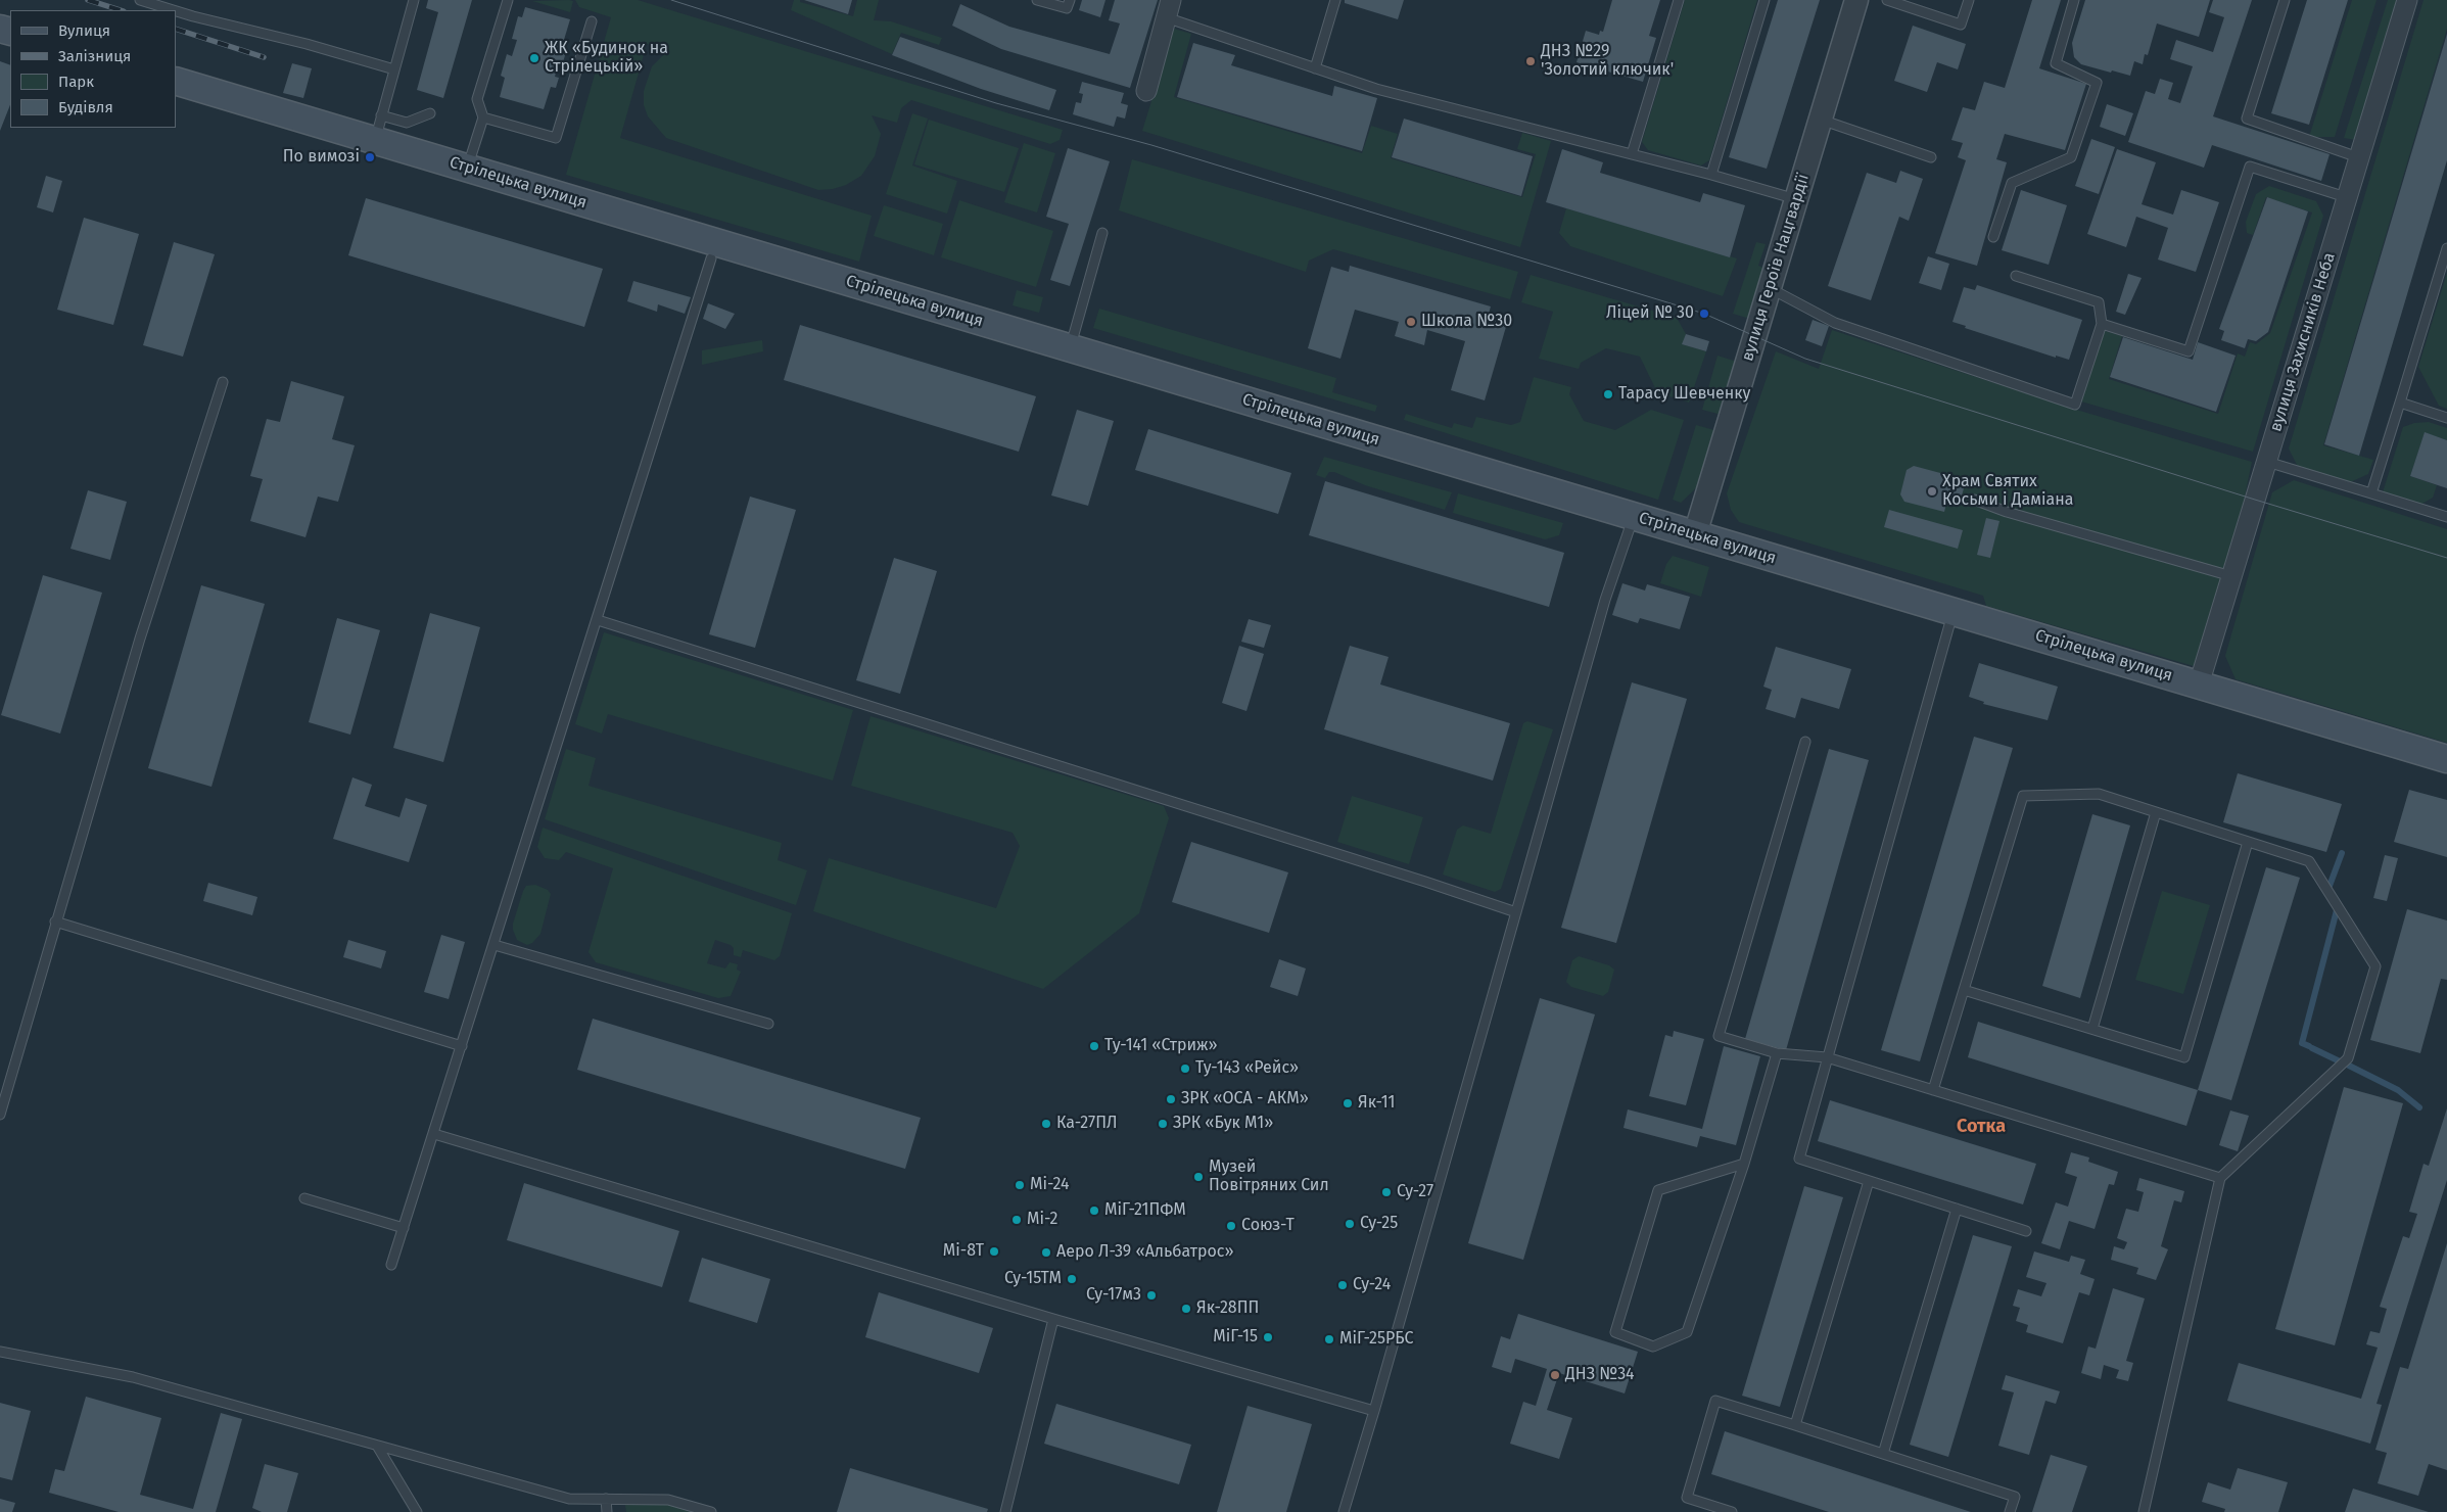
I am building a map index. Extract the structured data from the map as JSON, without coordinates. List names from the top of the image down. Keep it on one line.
{"streets":{"main road":["Стрілецька вулиця"],"street":["вулиця Героїв Нацгвардії","вулиця Захисників Неба"]},"crossings":[["Стрілецька вулиця","вулиця Героїв Нацгвардії"],["Стрілецька вулиця","вулиця Захисників Неба"]],"districts":["Сотка"],"places":["ЖК «Будинок на Стрілецькій»","ДНЗ №29 'Золотий ключик'","По вимозі","Ліцей № 30","Школа №30","Тарасу Шевченку","Храм Святих Косьми і Даміана","Ту-141 «Стриж»","Ту-143 «Рейс»","ЗРК «ОСА - АКМ»","Як-11","Ка-27ПЛ","ЗРК «Бук М1»","Музей Повітряних Сил","Мі-24","Су-27","МіГ-21ПФМ","Мі-2","Су-25","Союз-Т","Мі-8Т","Аеро Л-39 «Альбатрос»","Су-15ТМ","Су-24","Су-17м3","Як-28ПП","МіГ-15","МіГ-25РБС","ДНЗ №34"],"legend":["Вулиця","Залізниця","Парк","Будівля"]}
